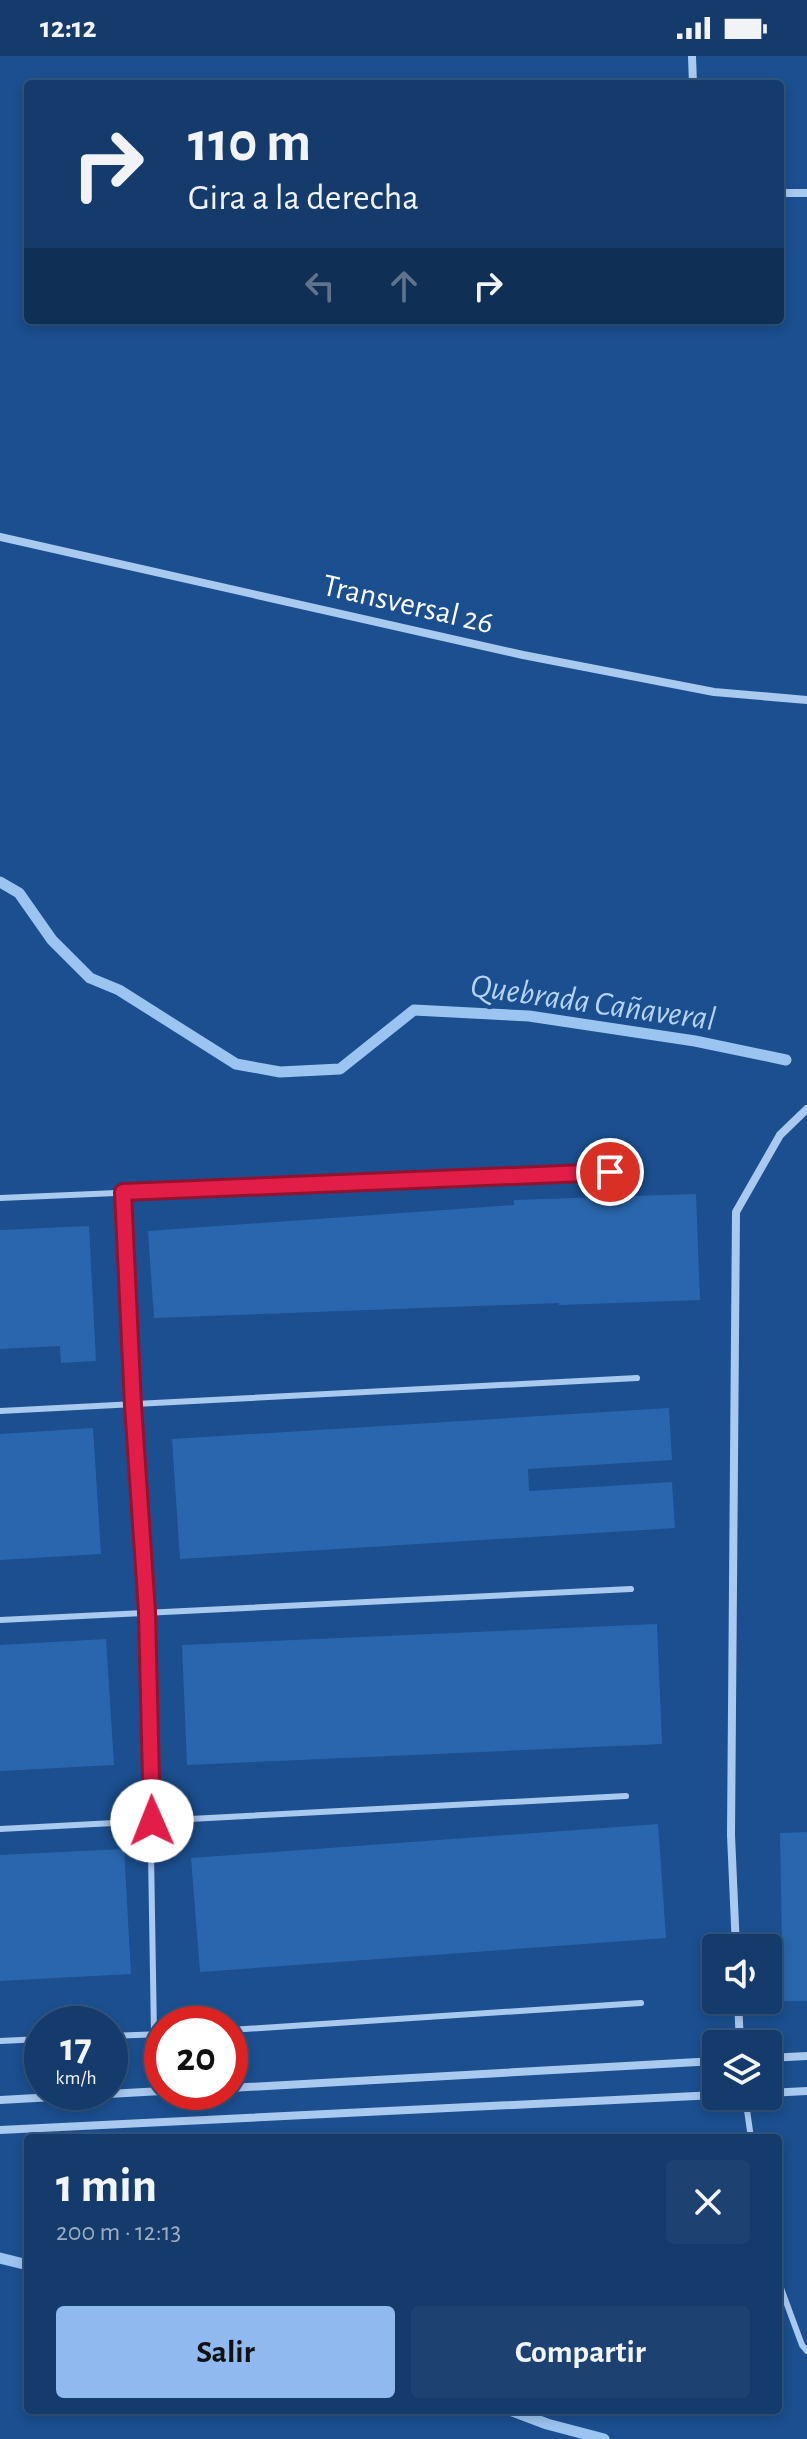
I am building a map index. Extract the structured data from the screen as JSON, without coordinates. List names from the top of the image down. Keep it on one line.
{"streets":{"street":["Transversal 26"]},"water":["Quebrada Cañaveral"],"page":{"status":"12:12","turn":["110 m","Gira a la derecha"],"speed":"17 km/h","limit":"20","heading":["1 min","200 m · 12:13"],"buttons":["Salir","Compartir"]}}
